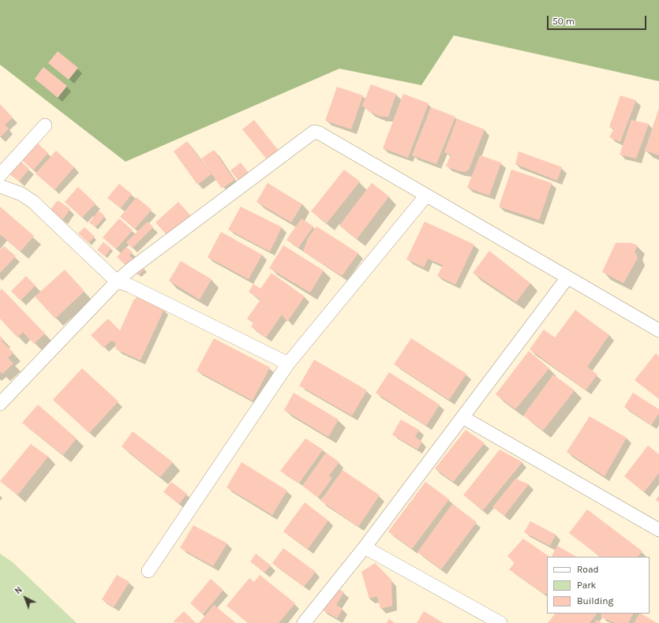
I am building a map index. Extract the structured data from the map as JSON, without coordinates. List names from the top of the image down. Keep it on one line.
{"legend":["Road","Park","Building"],"scale_bar":"50 m","north":"top left"}
